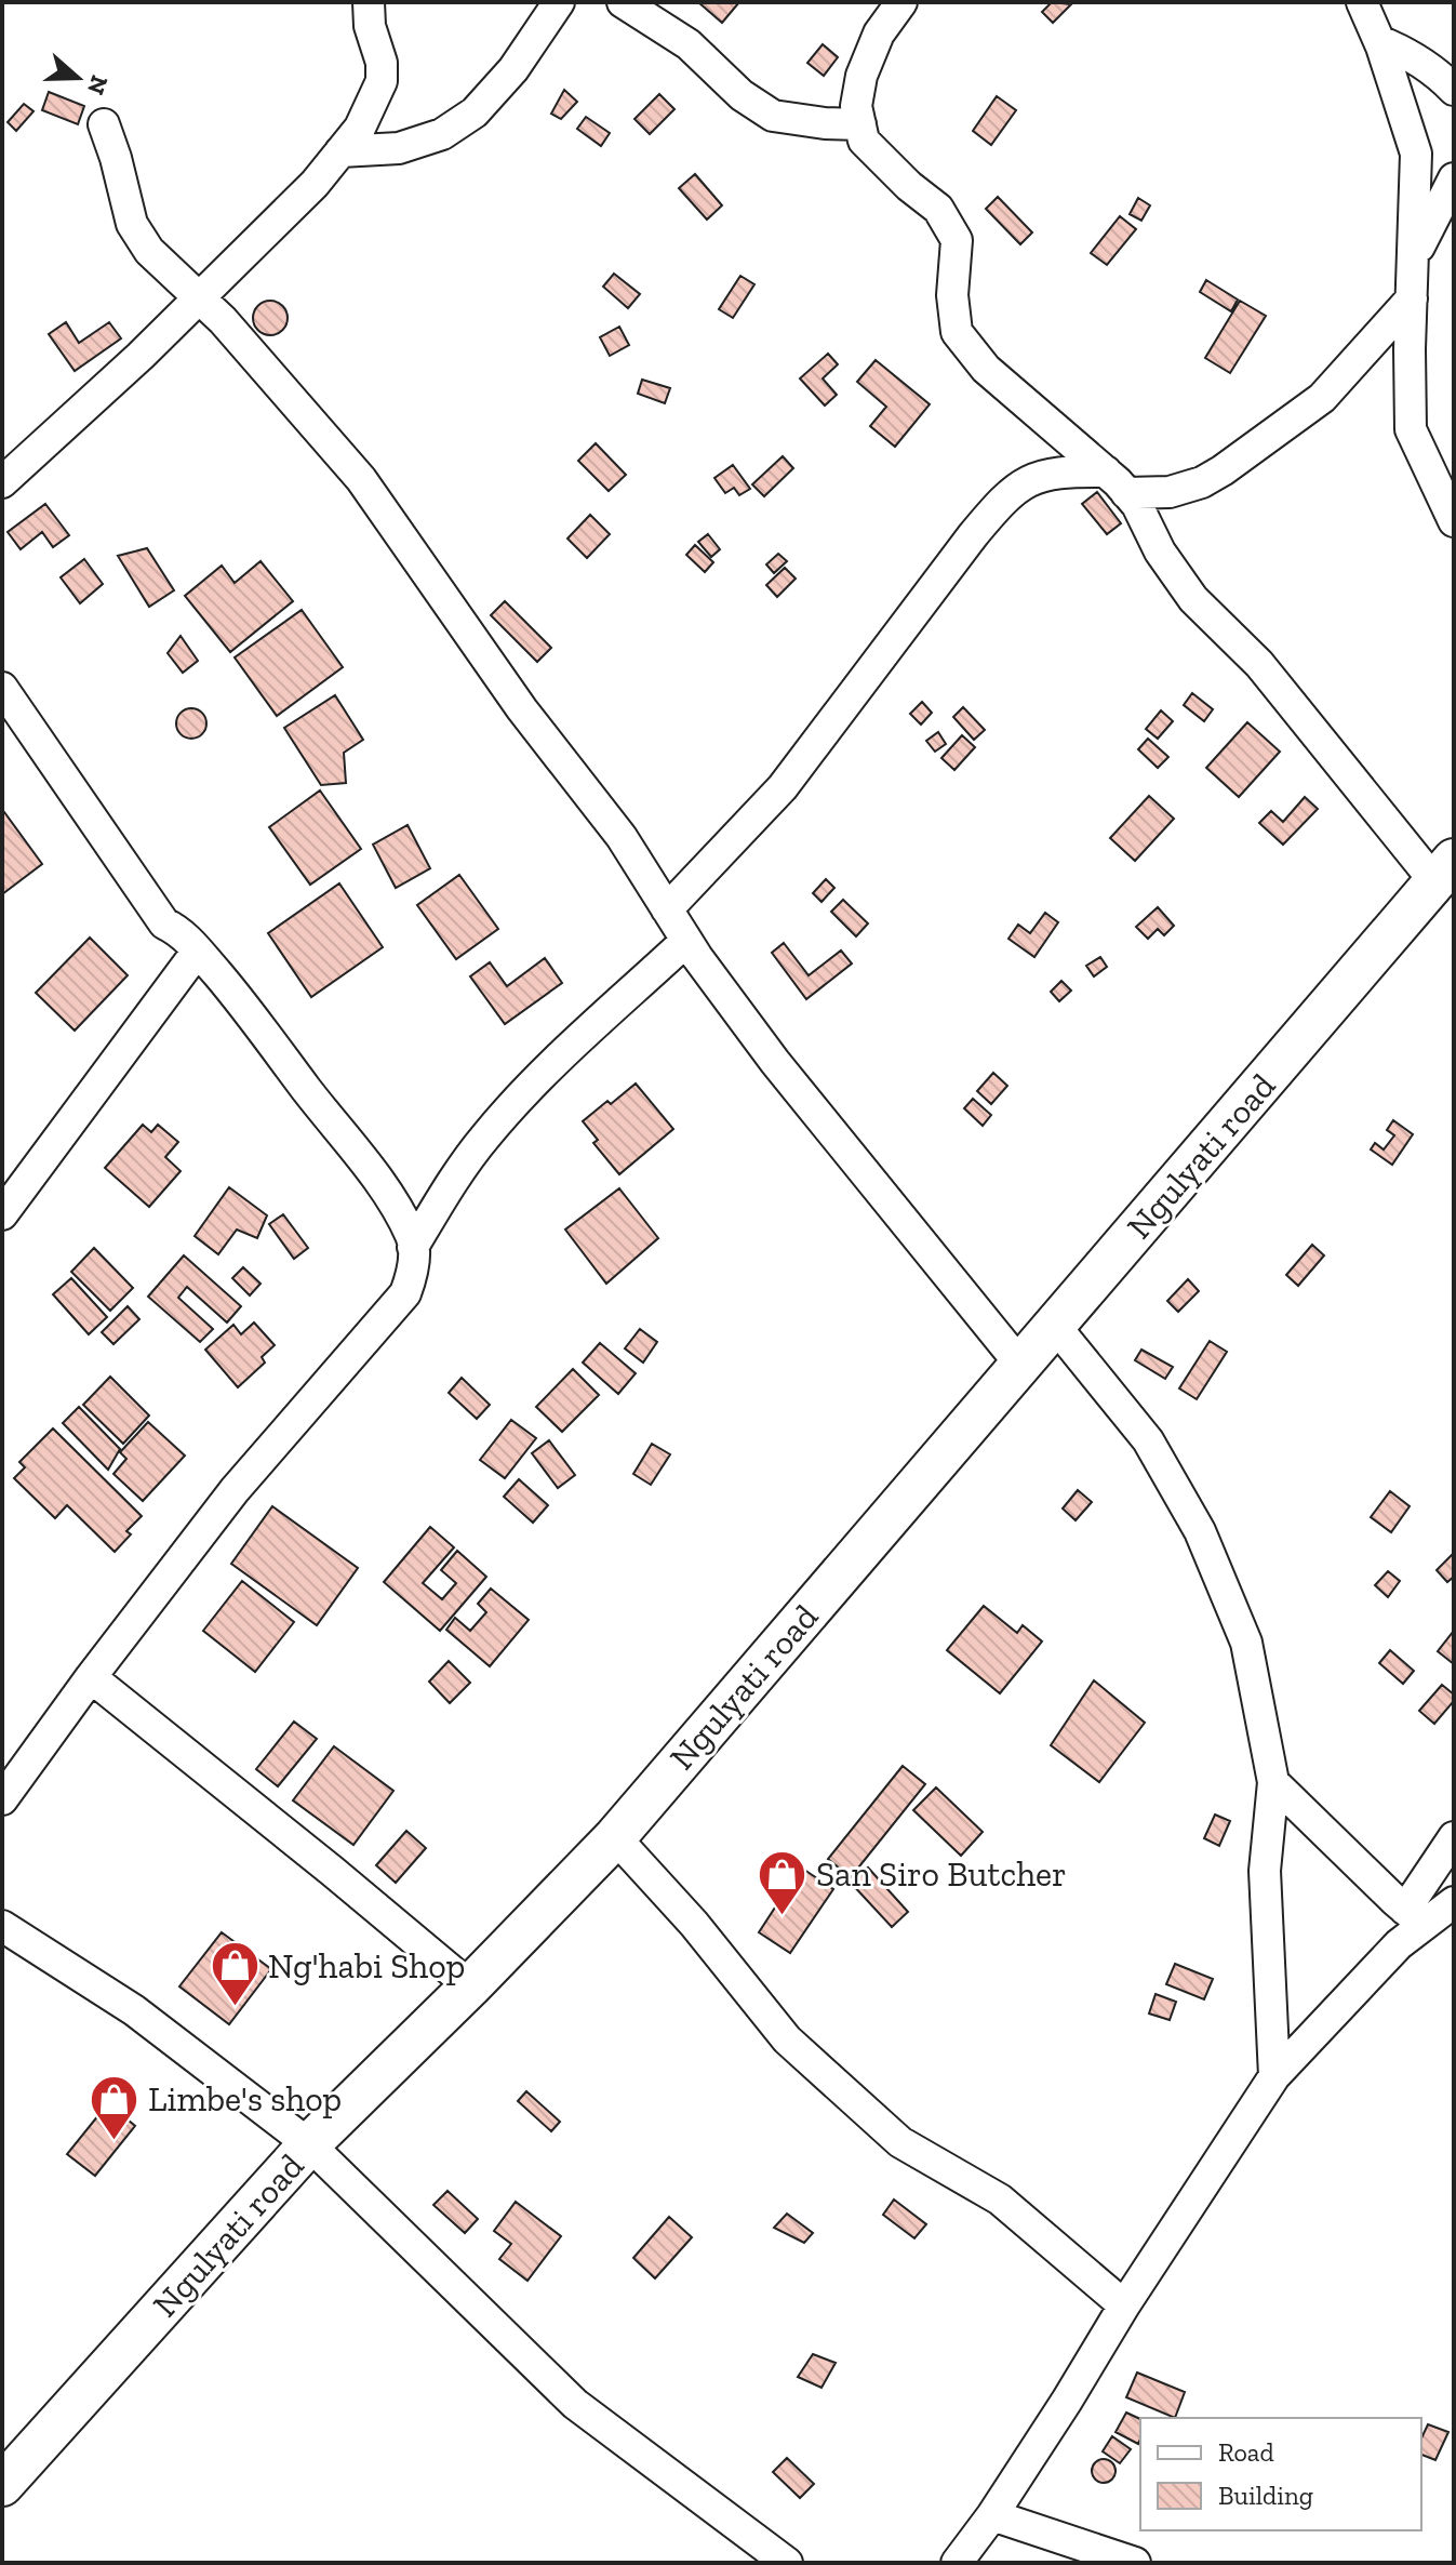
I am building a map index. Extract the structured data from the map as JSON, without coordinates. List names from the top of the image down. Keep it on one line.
{"streets":{"main road":["Ngulyati road"]},"places":{"shop":["San Siro Butcher","Ng'habi Shop","Limbe's shop"]},"legend":["Road","Building"],"north":"right"}
